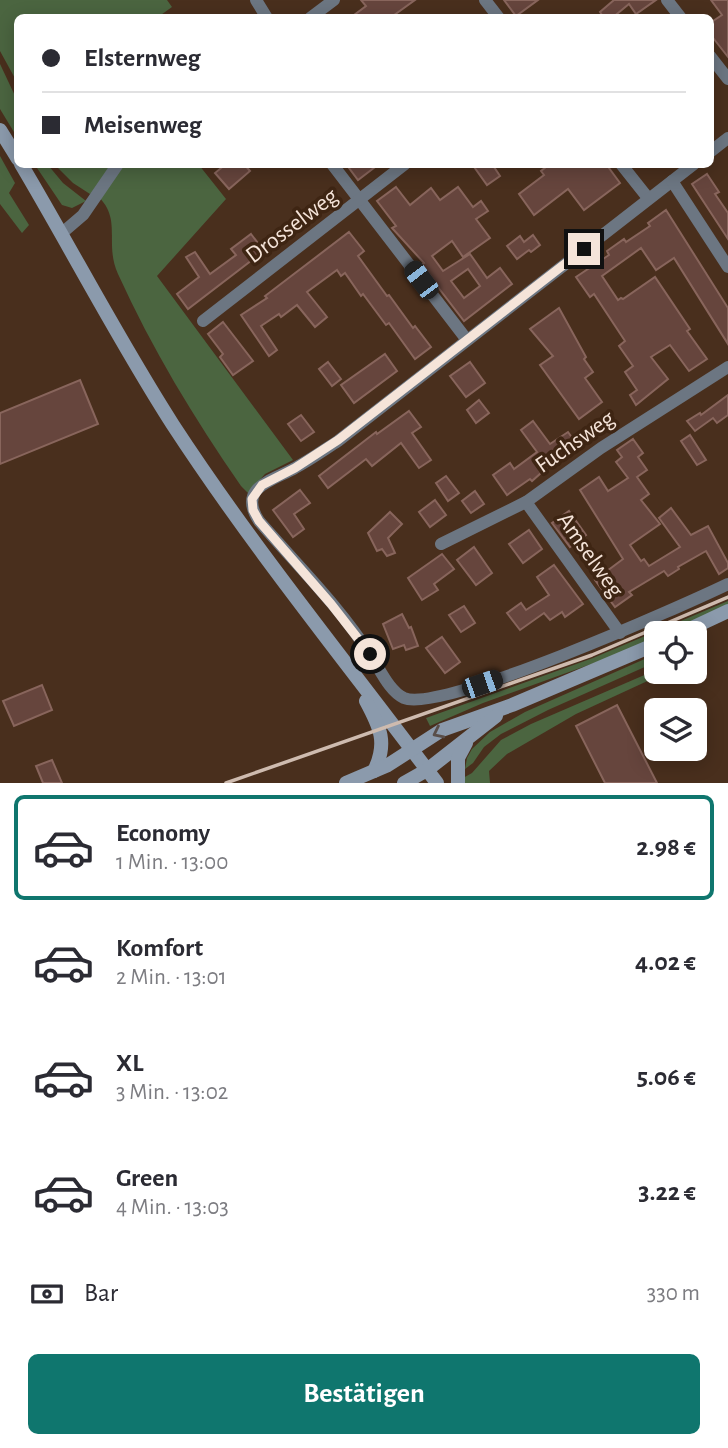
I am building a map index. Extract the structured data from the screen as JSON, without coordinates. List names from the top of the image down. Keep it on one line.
{"streets":{"street":["Drosselweg","Fuchsweg","Amselweg"]},"crossings":[["Fuchsweg","Amselweg"]],"page":{"banner":["Elsternweg","Meisenweg"],"list":[{"name":"Economy","note":"1 Min. · 13:00","value":"2.98 €"},{"name":"Komfort","note":"2 Min. · 13:01","value":"4.02 €"},{"name":"XL","note":"3 Min. · 13:02","value":"5.06 €"},{"name":"Green","note":"4 Min. · 13:03","value":"3.22 €"}],"pay":["Bar","330 m"],"buttons":"Bestätigen"}}
